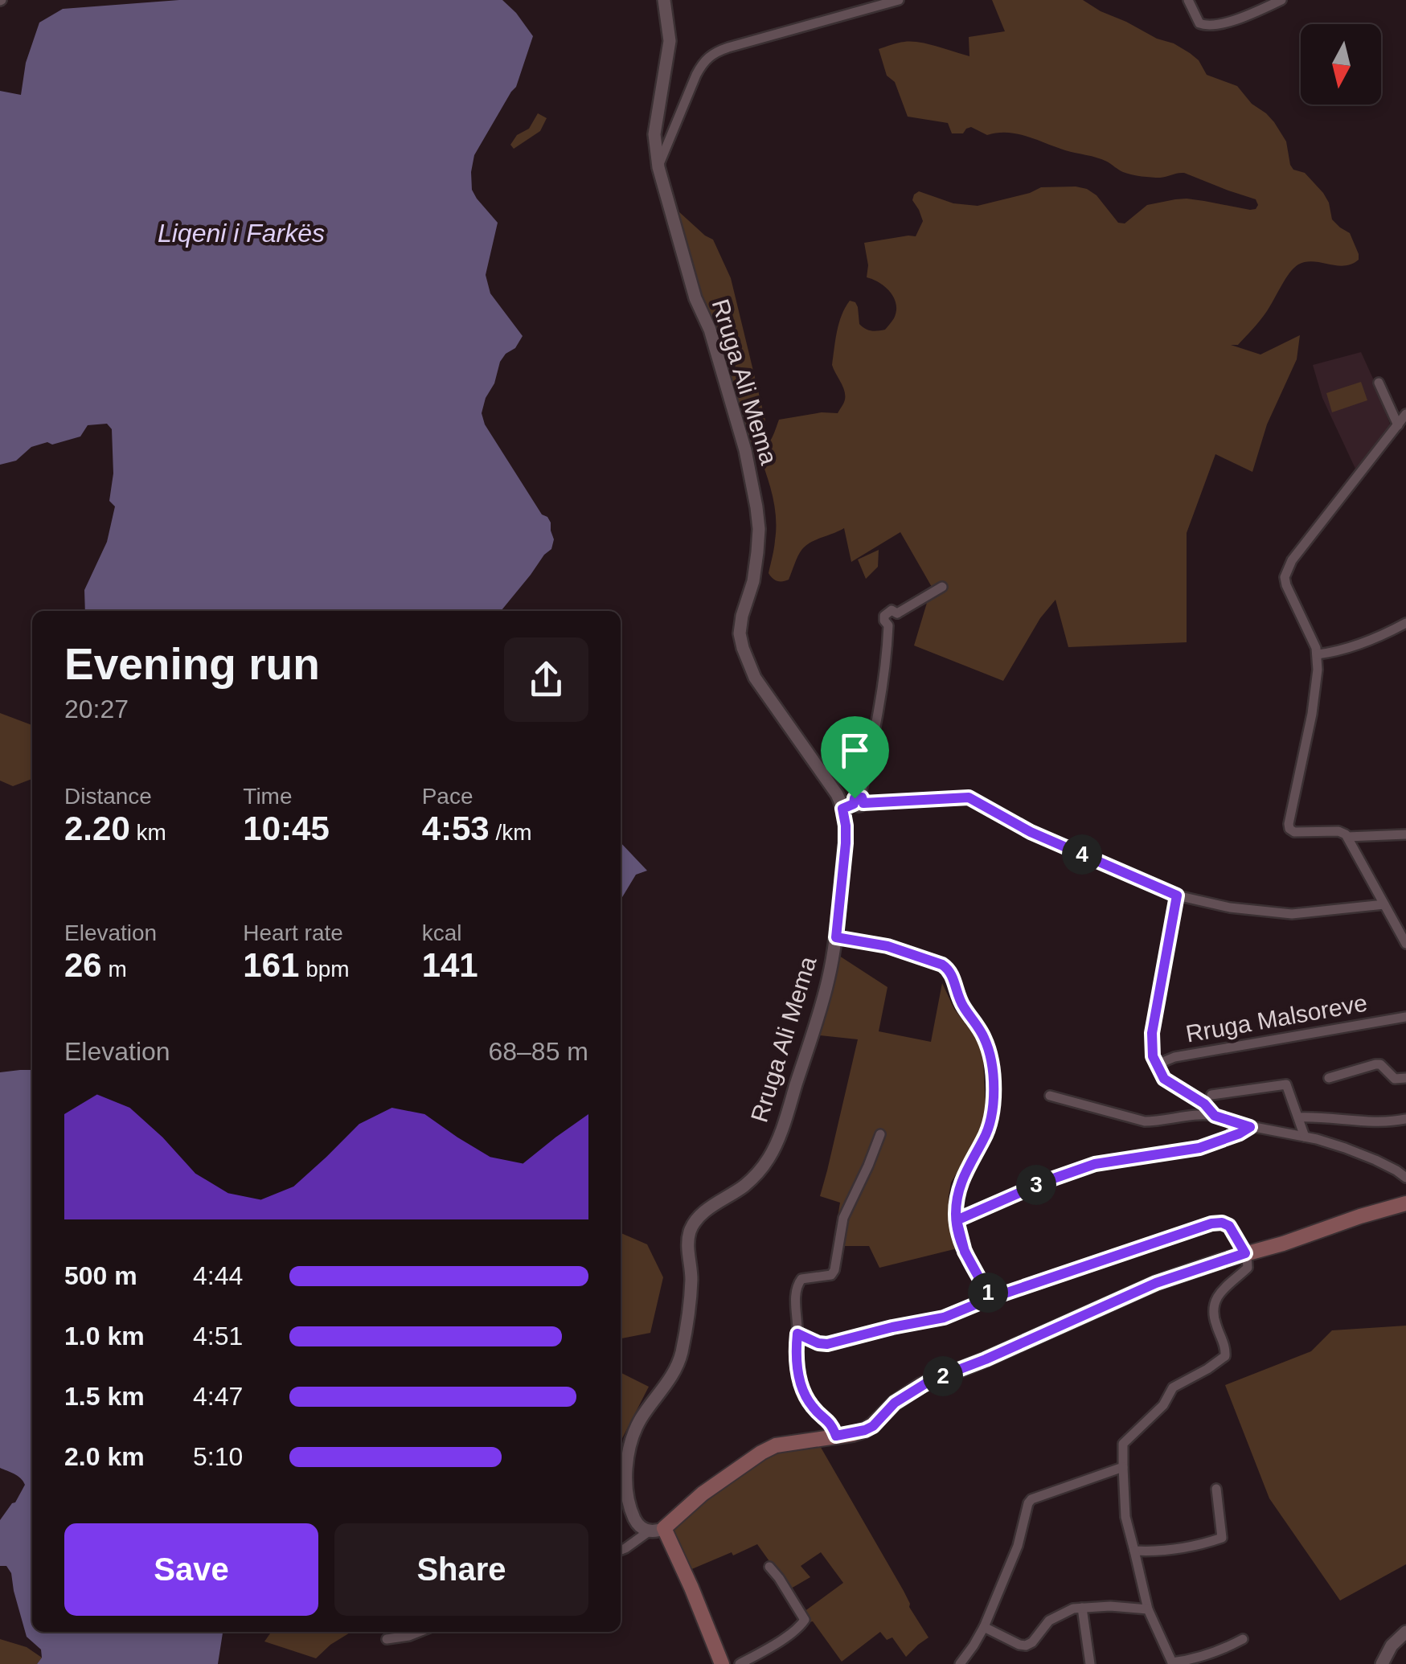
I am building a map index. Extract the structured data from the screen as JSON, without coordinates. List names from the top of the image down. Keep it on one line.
{"streets":{"street":["Rruga Ali Mema","Rruga Malsoreve"]},"water":["Liqeni i Farkës"],"north":"bottom","page":{"heading":["Evening run","20:27"],"stats":[["Distance","2.20 km"],["Time","10:45"],["Pace","4:53 /km"],["Elevation","26 m"],["Heart rate","161 bpm"],["kcal","141"]],"pins":["4","3","1","2"],"chart":["Elevation","68–85 m"],"list":[{"name":"500 m","note":"4:44"},{"name":"1.0 km","note":"4:51"},{"name":"1.5 km","note":"4:47"},{"name":"2.0 km","note":"5:10"}],"buttons":["Save","Share"]}}
